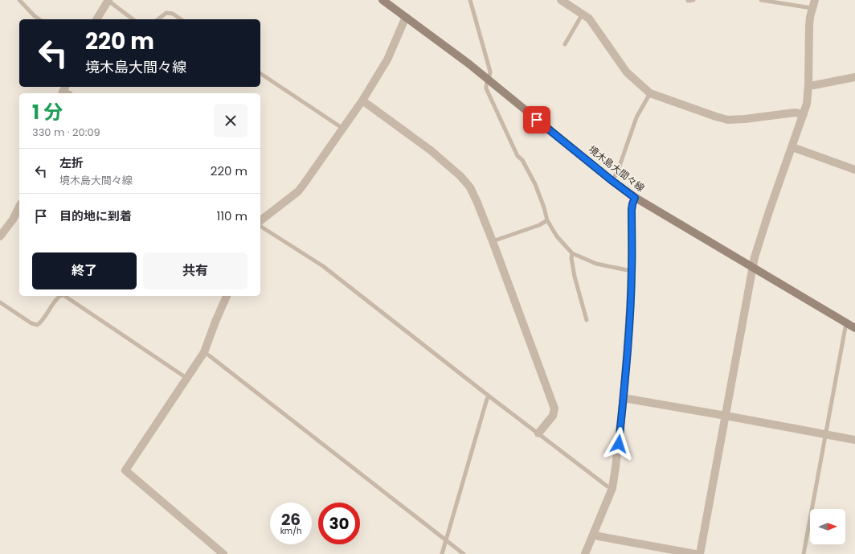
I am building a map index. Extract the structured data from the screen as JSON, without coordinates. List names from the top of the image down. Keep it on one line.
{"streets":{"main road":["境木島大間々線"]},"north":"right","page":{"turn":["220 m","境木島大間々線"],"heading":["1 分","330 m · 20:09"],"list":[{"name":"左折","note":"境木島大間々線","value":"220 m"},{"name":"目的地に到着","value":"110 m"}],"buttons":["終了","共有"],"speed":"26 km/h","limit":"30"}}
